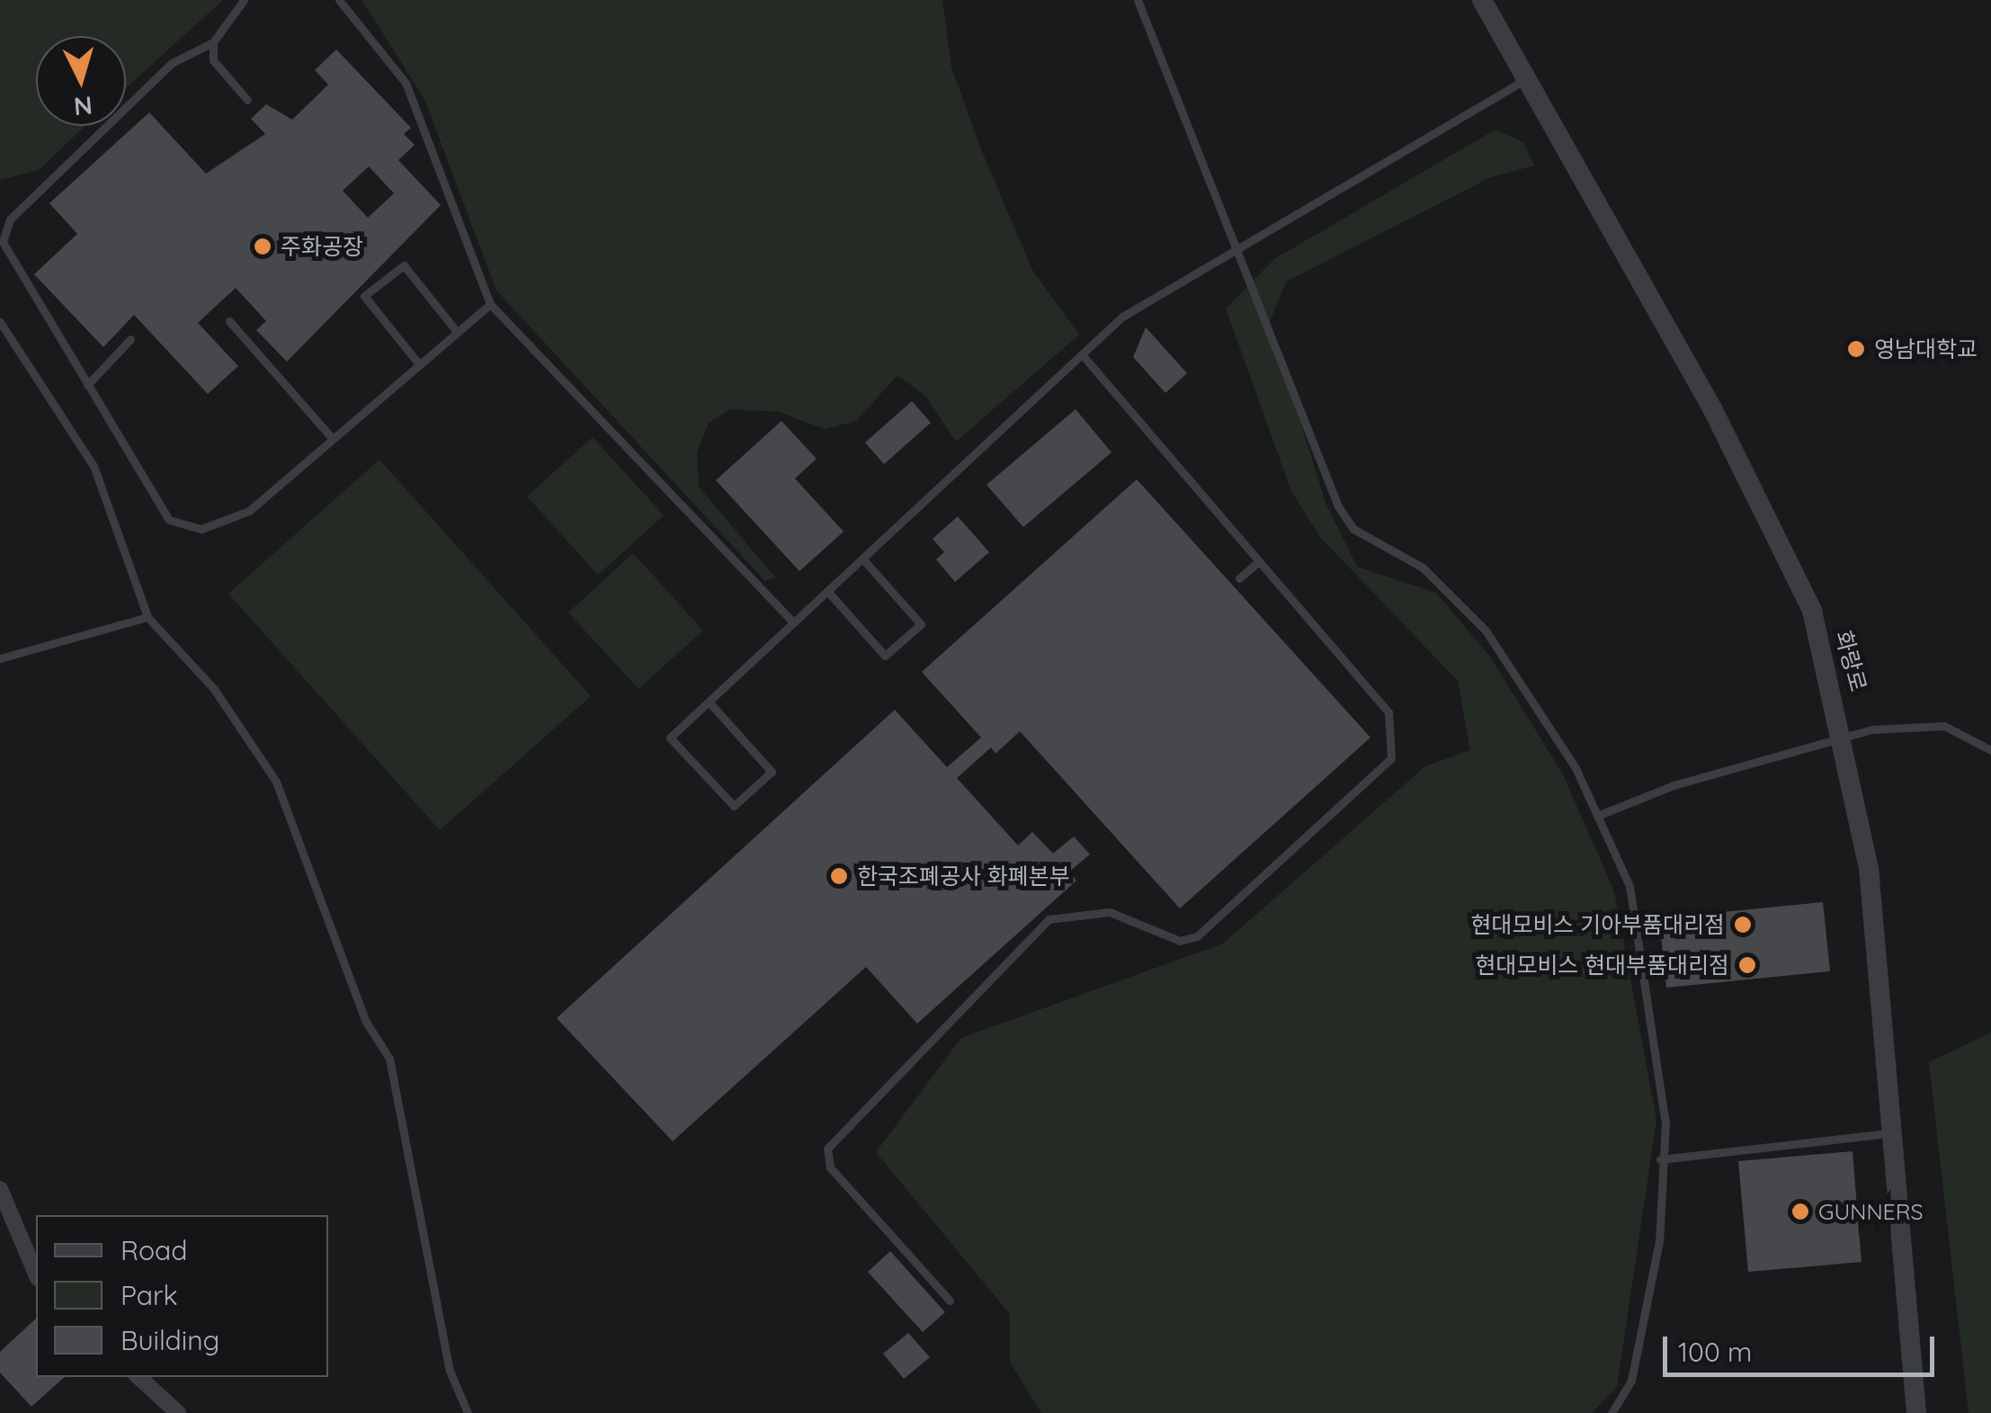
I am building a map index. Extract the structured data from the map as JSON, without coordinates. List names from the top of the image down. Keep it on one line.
{"streets":{"street":["화랑로"]},"places":["주화공장","영남대학교","한국조폐공사 화폐본부","현대모비스 기아부품대리점","현대모비스 현대부품대리점","GUNNERS"],"legend":["Road","Park","Building"],"scale_bar":"100 m","north":"bottom"}
